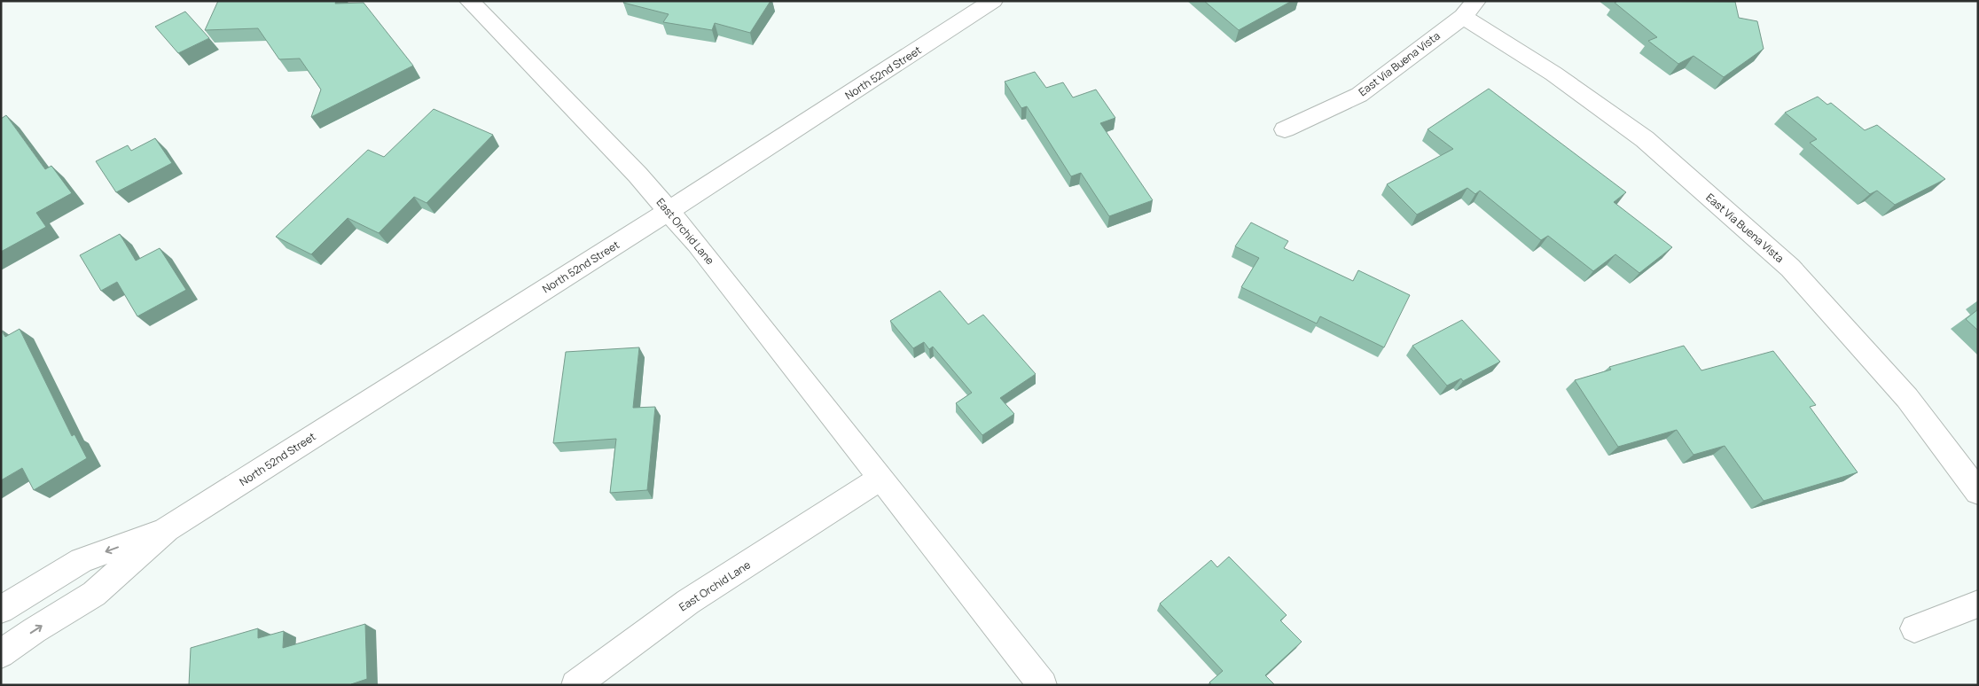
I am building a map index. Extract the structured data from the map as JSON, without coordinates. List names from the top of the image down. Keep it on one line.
{"streets":{"street":["East Via Buena Vista","North 52nd Street","East Orchid Lane"]},"crossings":[["North 52nd Street","East Orchid Lane"]]}
